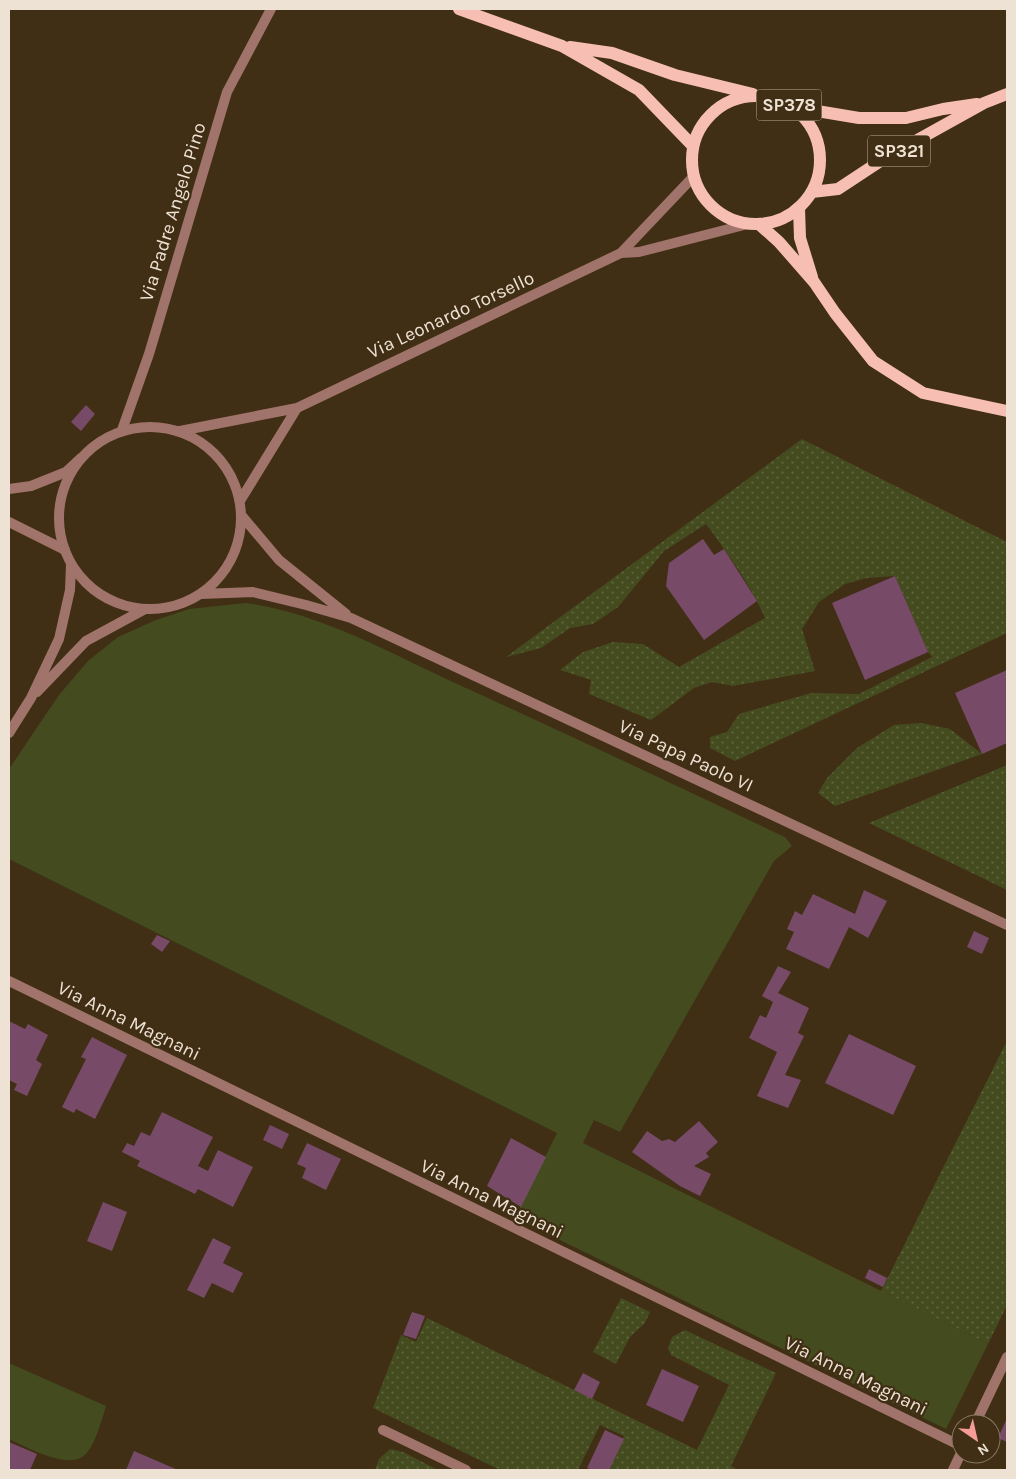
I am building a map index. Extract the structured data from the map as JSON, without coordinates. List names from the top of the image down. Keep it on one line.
{"streets":{"main road":["SP378","SP321"],"street":["Via Padre Angelo Pino","Via Leonardo Torsello","Via Papa Paolo VI","Via Anna Magnani"]},"crossings":[["SP378","SP321"]],"north":"bottom right"}
